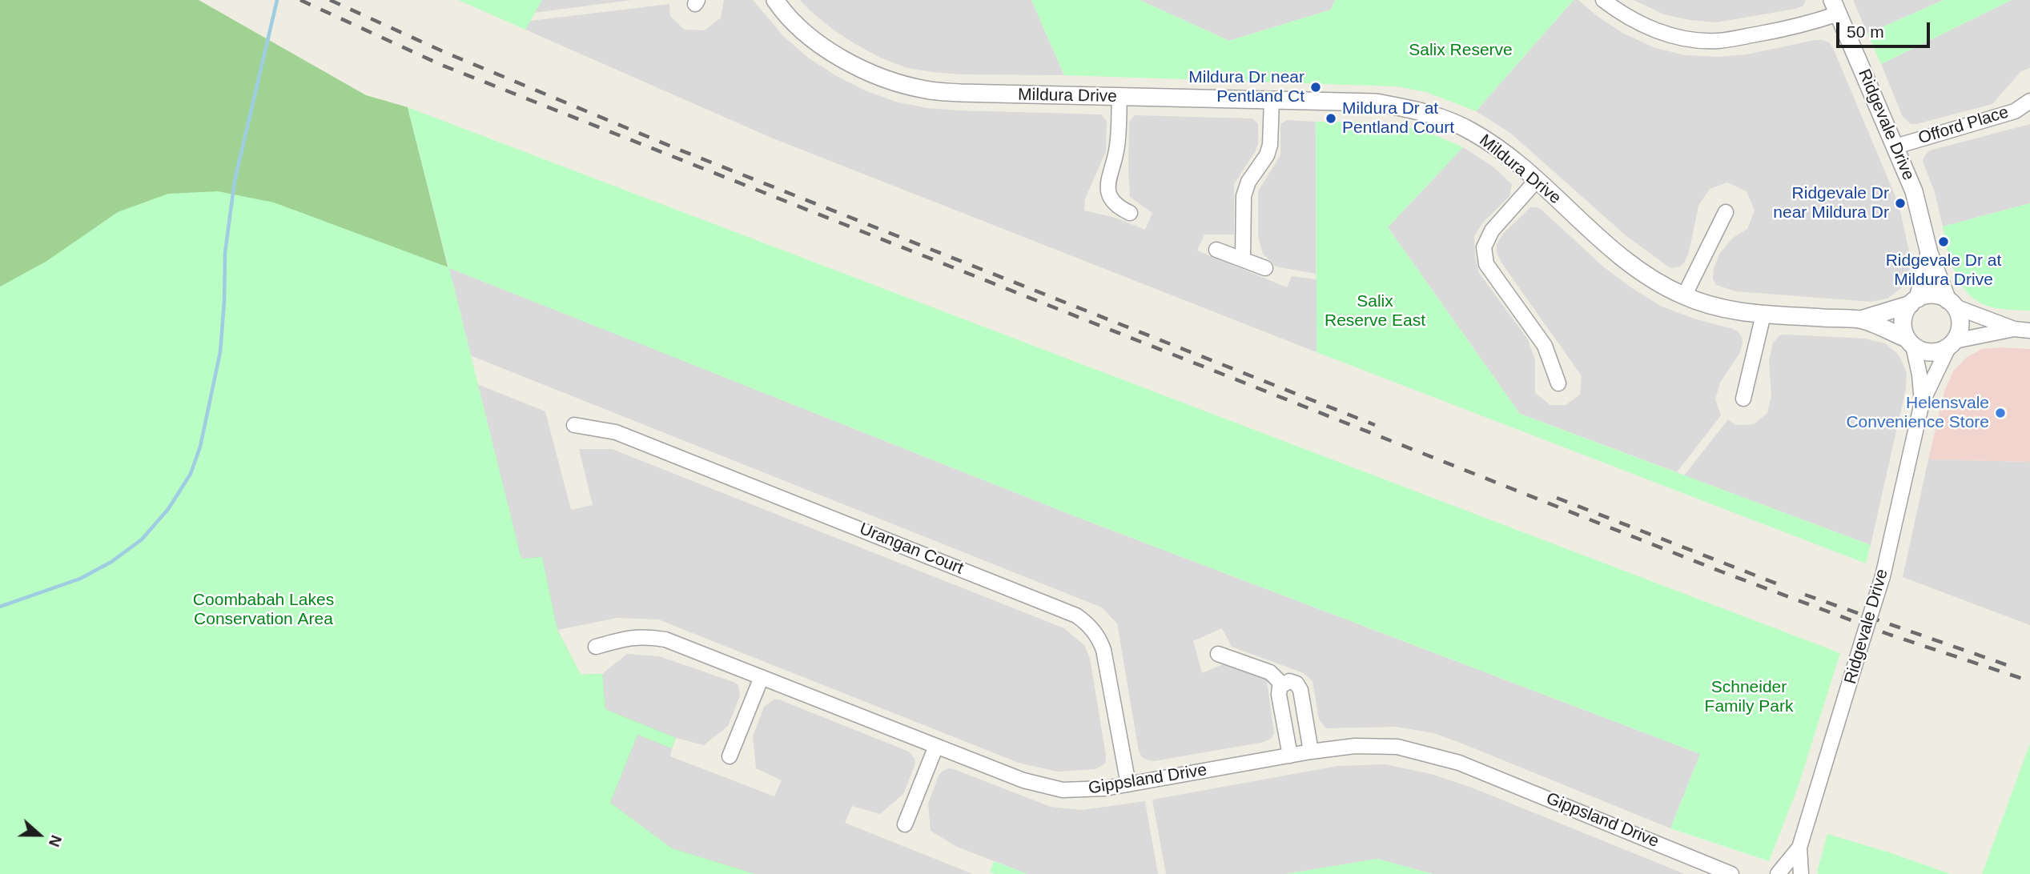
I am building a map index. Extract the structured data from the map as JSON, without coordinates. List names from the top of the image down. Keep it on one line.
{"streets":{"street":["Mildura Drive","Ridgevale Drive","Offord Place","Urangan Court","Gippsland Drive"]},"crossings":[["Mildura Drive","Ridgevale Drive"],["Ridgevale Drive","Offord Place"],["Urangan Court","Gippsland Drive"]],"parks":["Salix Reserve","Salix Reserve East","Coombabah Lakes Conservation Area","Schneider Family Park"],"places":["Mildura Dr near Pentland Ct","Mildura Dr at Pentland Court","Ridgevale Dr near Mildura Dr","Ridgevale Dr at Mildura Drive","Helensvale Convenience Store"],"scale_bar":"50 m","north":"right"}
